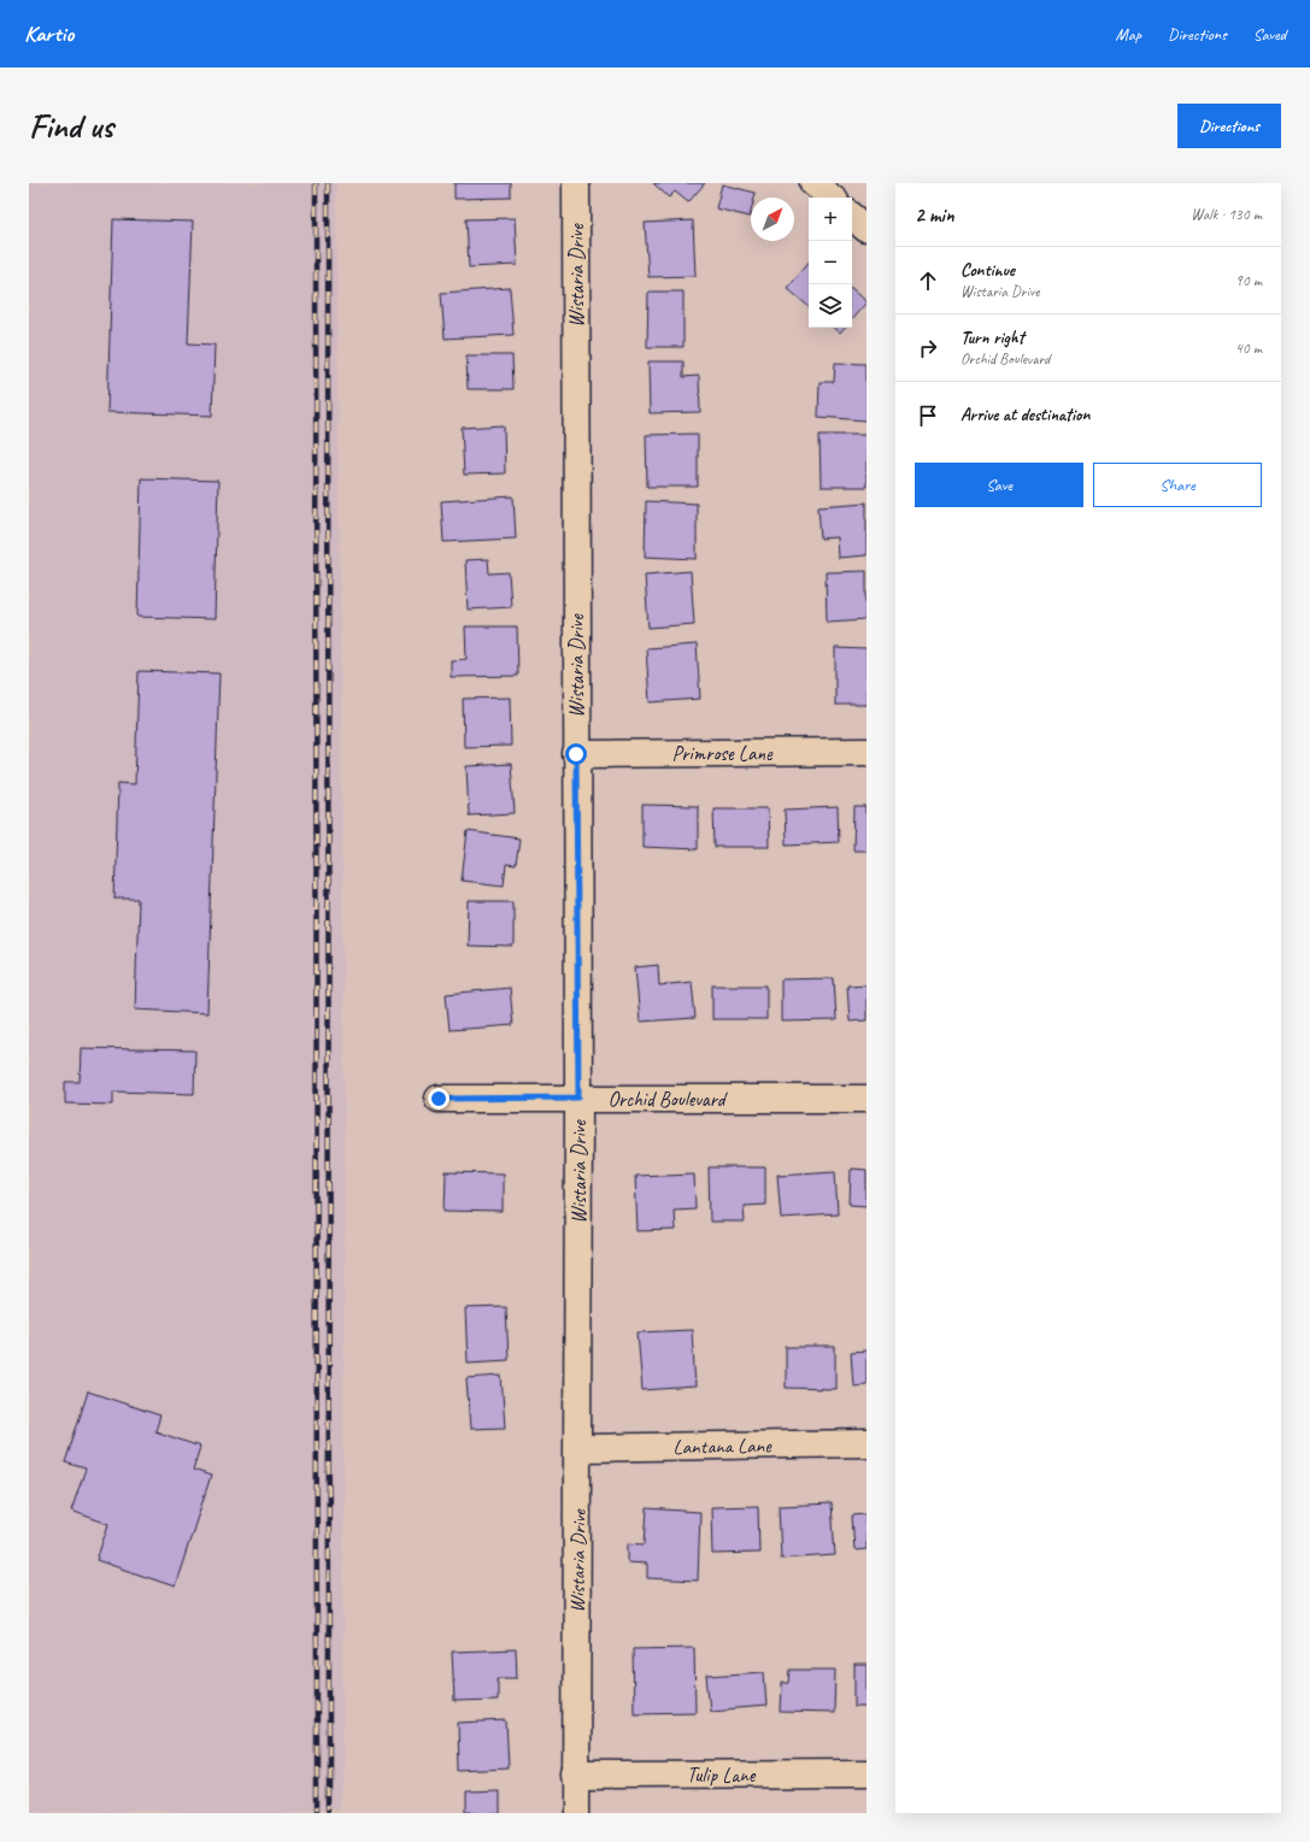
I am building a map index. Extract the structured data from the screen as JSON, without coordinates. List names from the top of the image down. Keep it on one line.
{"streets":{"street":["Wistaria Drive","Primrose Lane","Orchid Boulevard","Lantana Lane","Tulip Lane"]},"crossings":[["Wistaria Drive","Primrose Lane"],["Wistaria Drive","Orchid Boulevard"],["Wistaria Drive","Lantana Lane"],["Wistaria Drive","Tulip Lane"]],"north":"top right","page":{"header":"Kartio","nav":["Map","Directions","Saved"],"buttons":["Directions",["Save","Share"]],"title":"Find us","heading":["2 min","Walk · 130 m"],"map_buttons":["+","−"],"list":[["Continue","Wistaria Drive","90 m"],["Turn right","Orchid Boulevard","40 m"],"Arrive at destination"]}}
